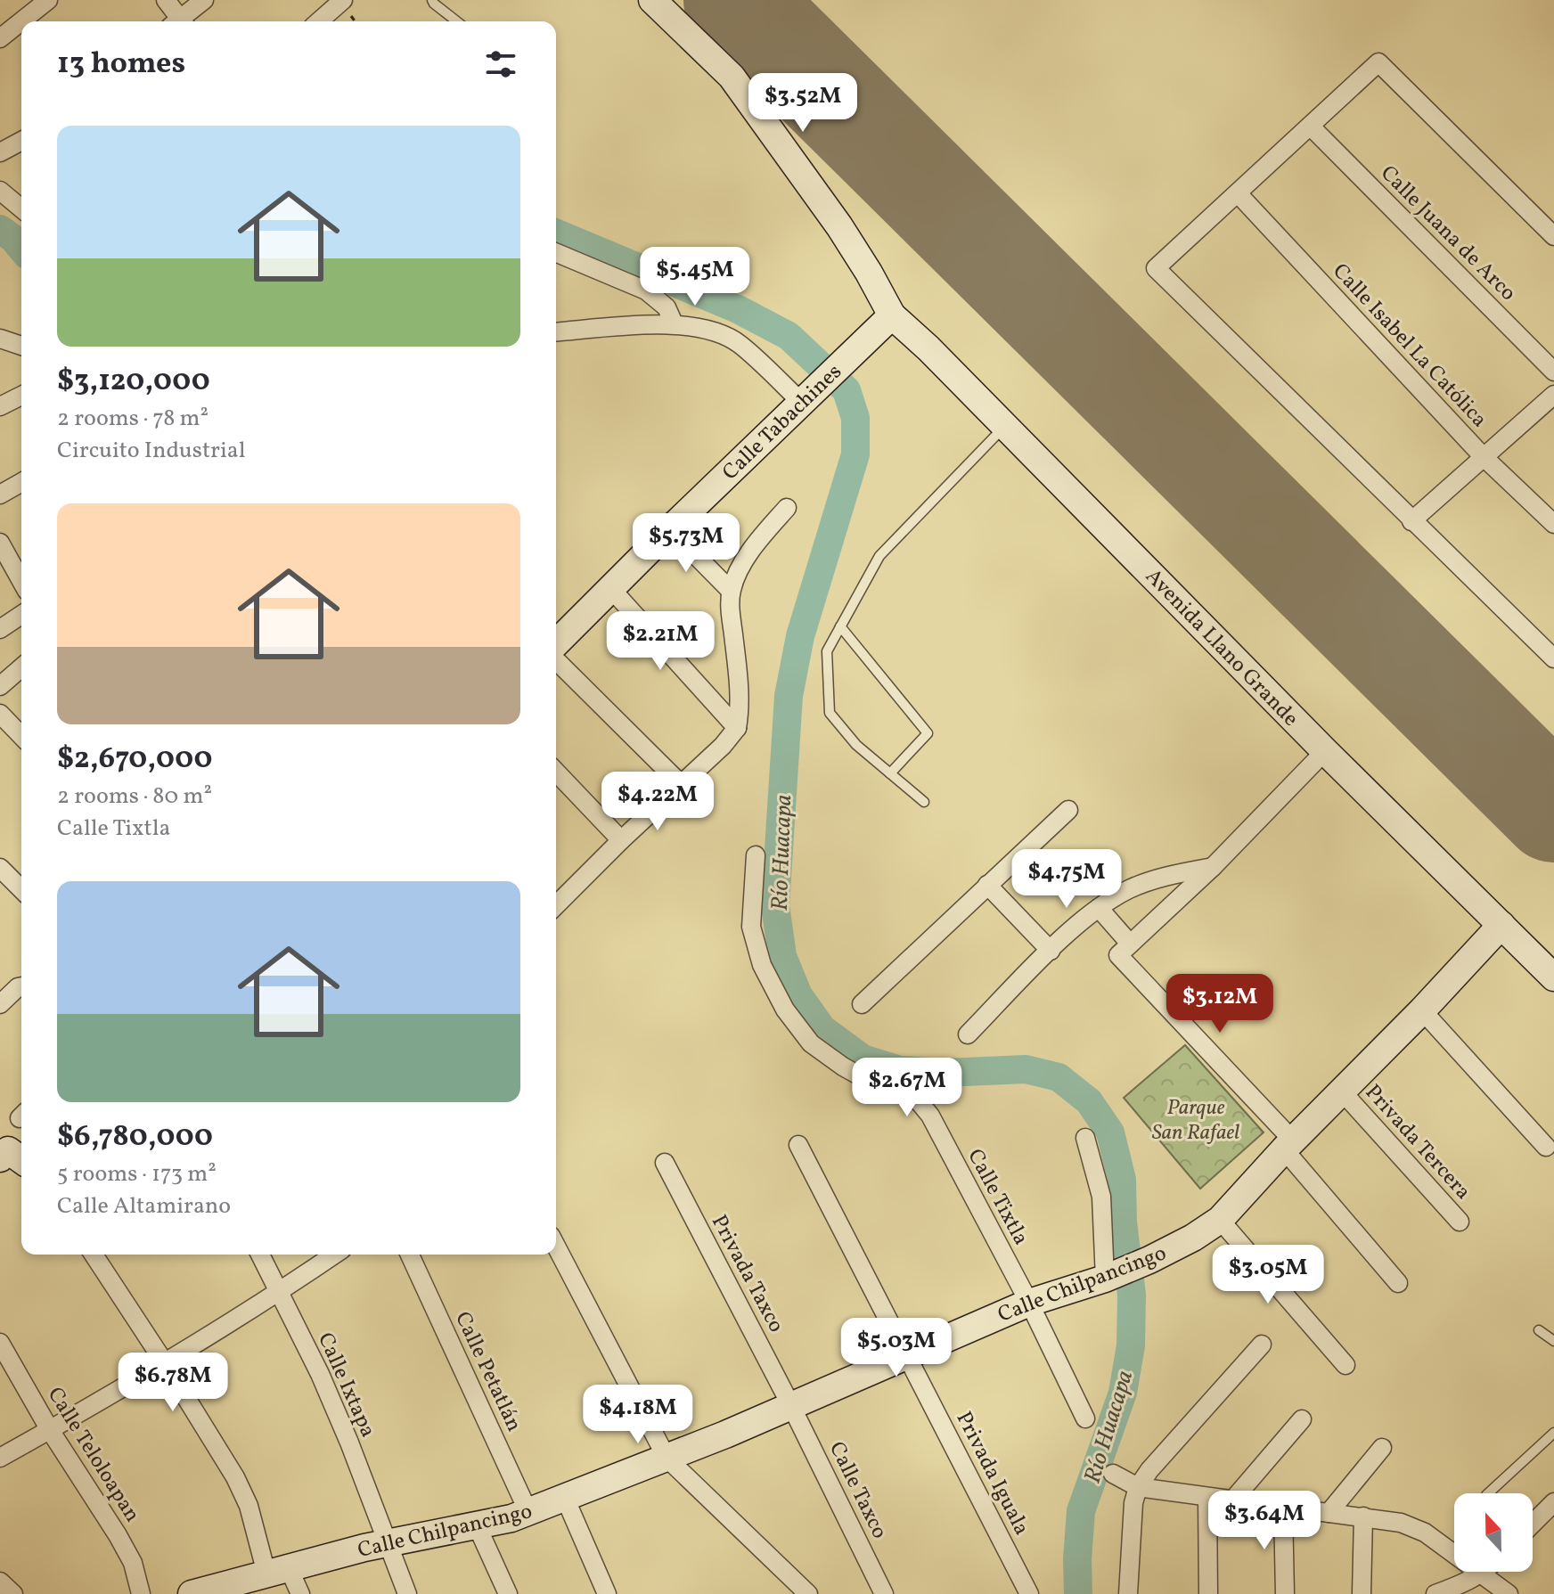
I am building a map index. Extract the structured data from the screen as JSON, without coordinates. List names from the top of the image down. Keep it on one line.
{"streets":{"street":["Calle Juana de Arco","Calle Isabel La Católica","Calle Tabachines","Avenida Llano Grande","Privada Tercera","Calle Tixtla","Privada Taxco","Calle Chilpancingo","Calle Petatlán","Calle Ixtapa","Calle Teloloapan","Privada Iguala","Calle Taxco"]},"crossings":[["Calle Tabachines","Avenida Llano Grande"],["Avenida Llano Grande","Calle Chilpancingo"],["Privada Tercera","Calle Chilpancingo"],["Calle Tixtla","Calle Chilpancingo"],["Privada Taxco","Calle Chilpancingo"],["Privada Taxco","Calle Taxco"],["Calle Chilpancingo","Calle Petatlán"],["Calle Chilpancingo","Calle Ixtapa"],["Calle Chilpancingo","Privada Iguala"],["Calle Chilpancingo","Calle Taxco"]],"water":["Río Huacapa"],"parks":["Parque San Rafael"],"north":"top","page":{"heading":"13 homes","price":["$3.52M","$5.45M","$5.73M","$2.21M","$4.22M","$4.75M","$3.12M","$2.67M","$3.05M","$5.03M","$6.78M","$4.18M","$3.64M"],"list":[{"name":"$3,120,000","note":"2 rooms · 78 m² · Circuito Industrial"},{"name":"$2,670,000","note":"2 rooms · 80 m² · Calle Tixtla"},{"name":"$6,780,000","note":"5 rooms · 173 m² · Calle Altamirano"}]}}
